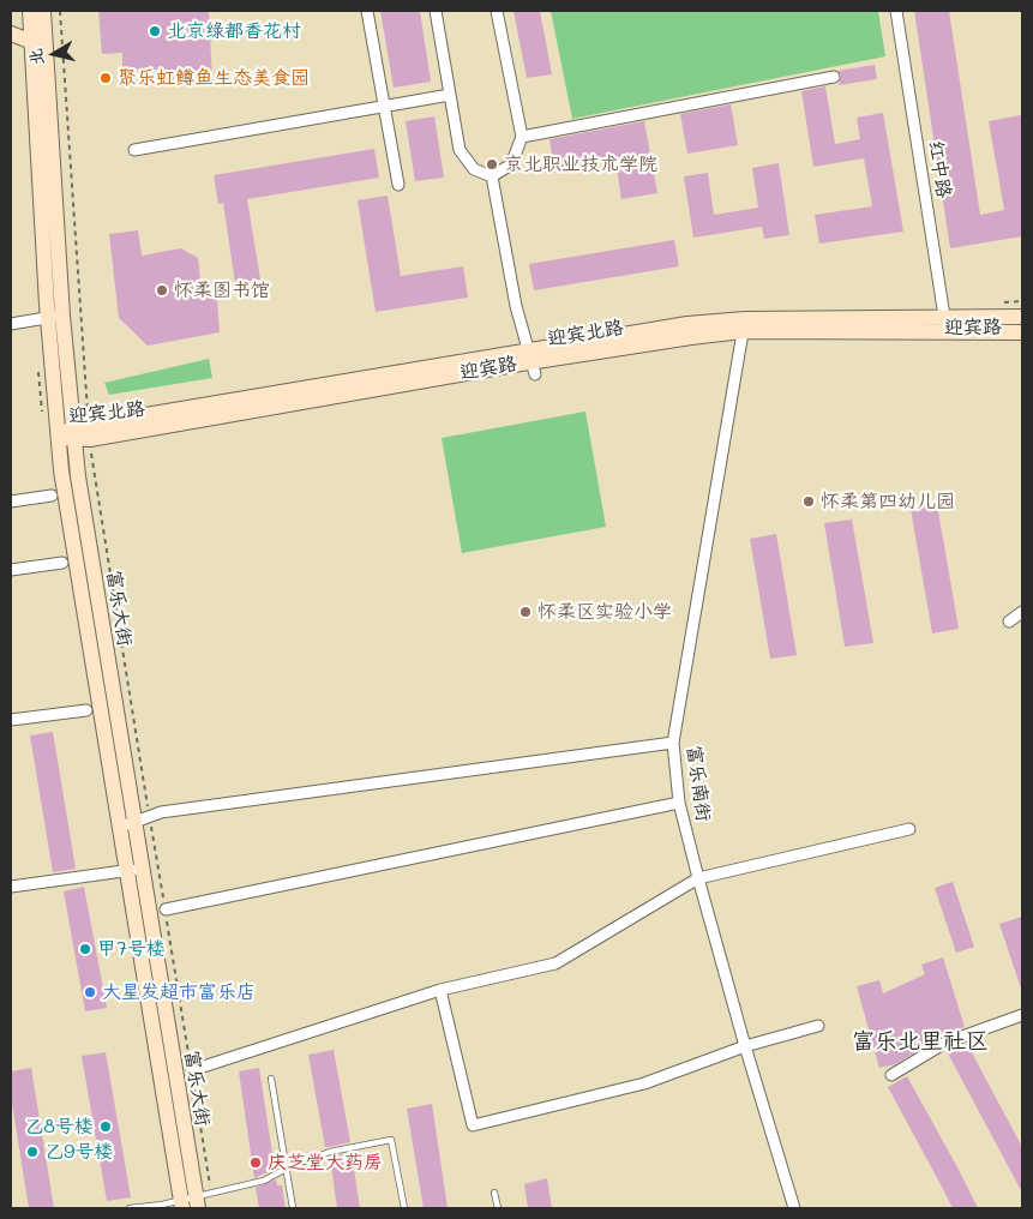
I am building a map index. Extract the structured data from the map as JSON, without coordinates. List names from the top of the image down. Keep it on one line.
{"streets":{"main road":["迎宾北路","富乐大街"],"street":["红中路","富乐南街"]},"crossings":[["红中路","迎宾北路"],["迎宾北路","富乐大街"],["迎宾北路","富乐南街"]],"districts":["富乐北里社区"],"places":["北京绿都香花村","聚乐虹鳟鱼生态美食园","京北职业技术学院","怀柔图书馆","怀柔第四幼儿园","怀柔区实验小学","甲7号楼","大星发超市富乐店","乙8号楼","乙9号楼","庆芝堂大药房"],"north":"left"}
